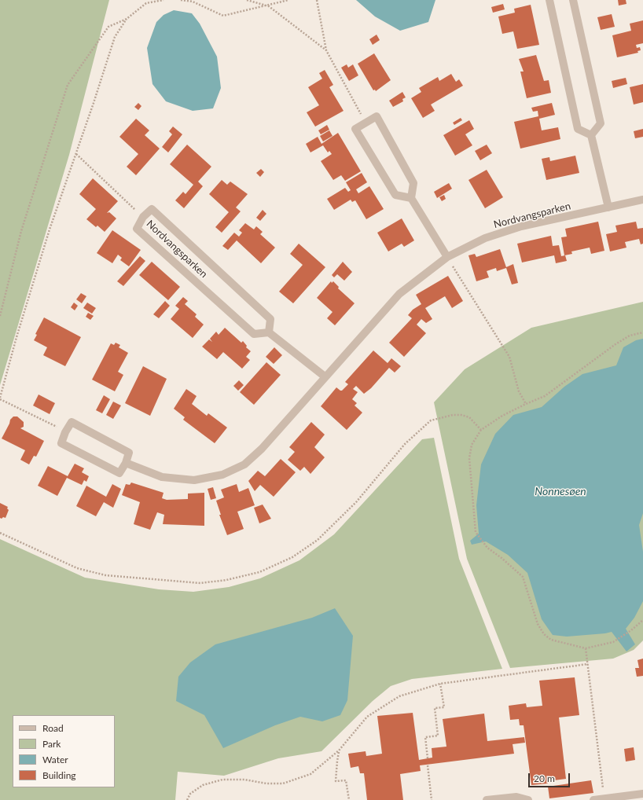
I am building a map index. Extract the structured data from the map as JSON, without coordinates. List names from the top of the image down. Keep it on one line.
{"streets":{"street":["Nordvangsparken"]},"water":["Nonnesøen"],"legend":["Road","Park","Water","Building"],"scale_bar":"20 m"}
